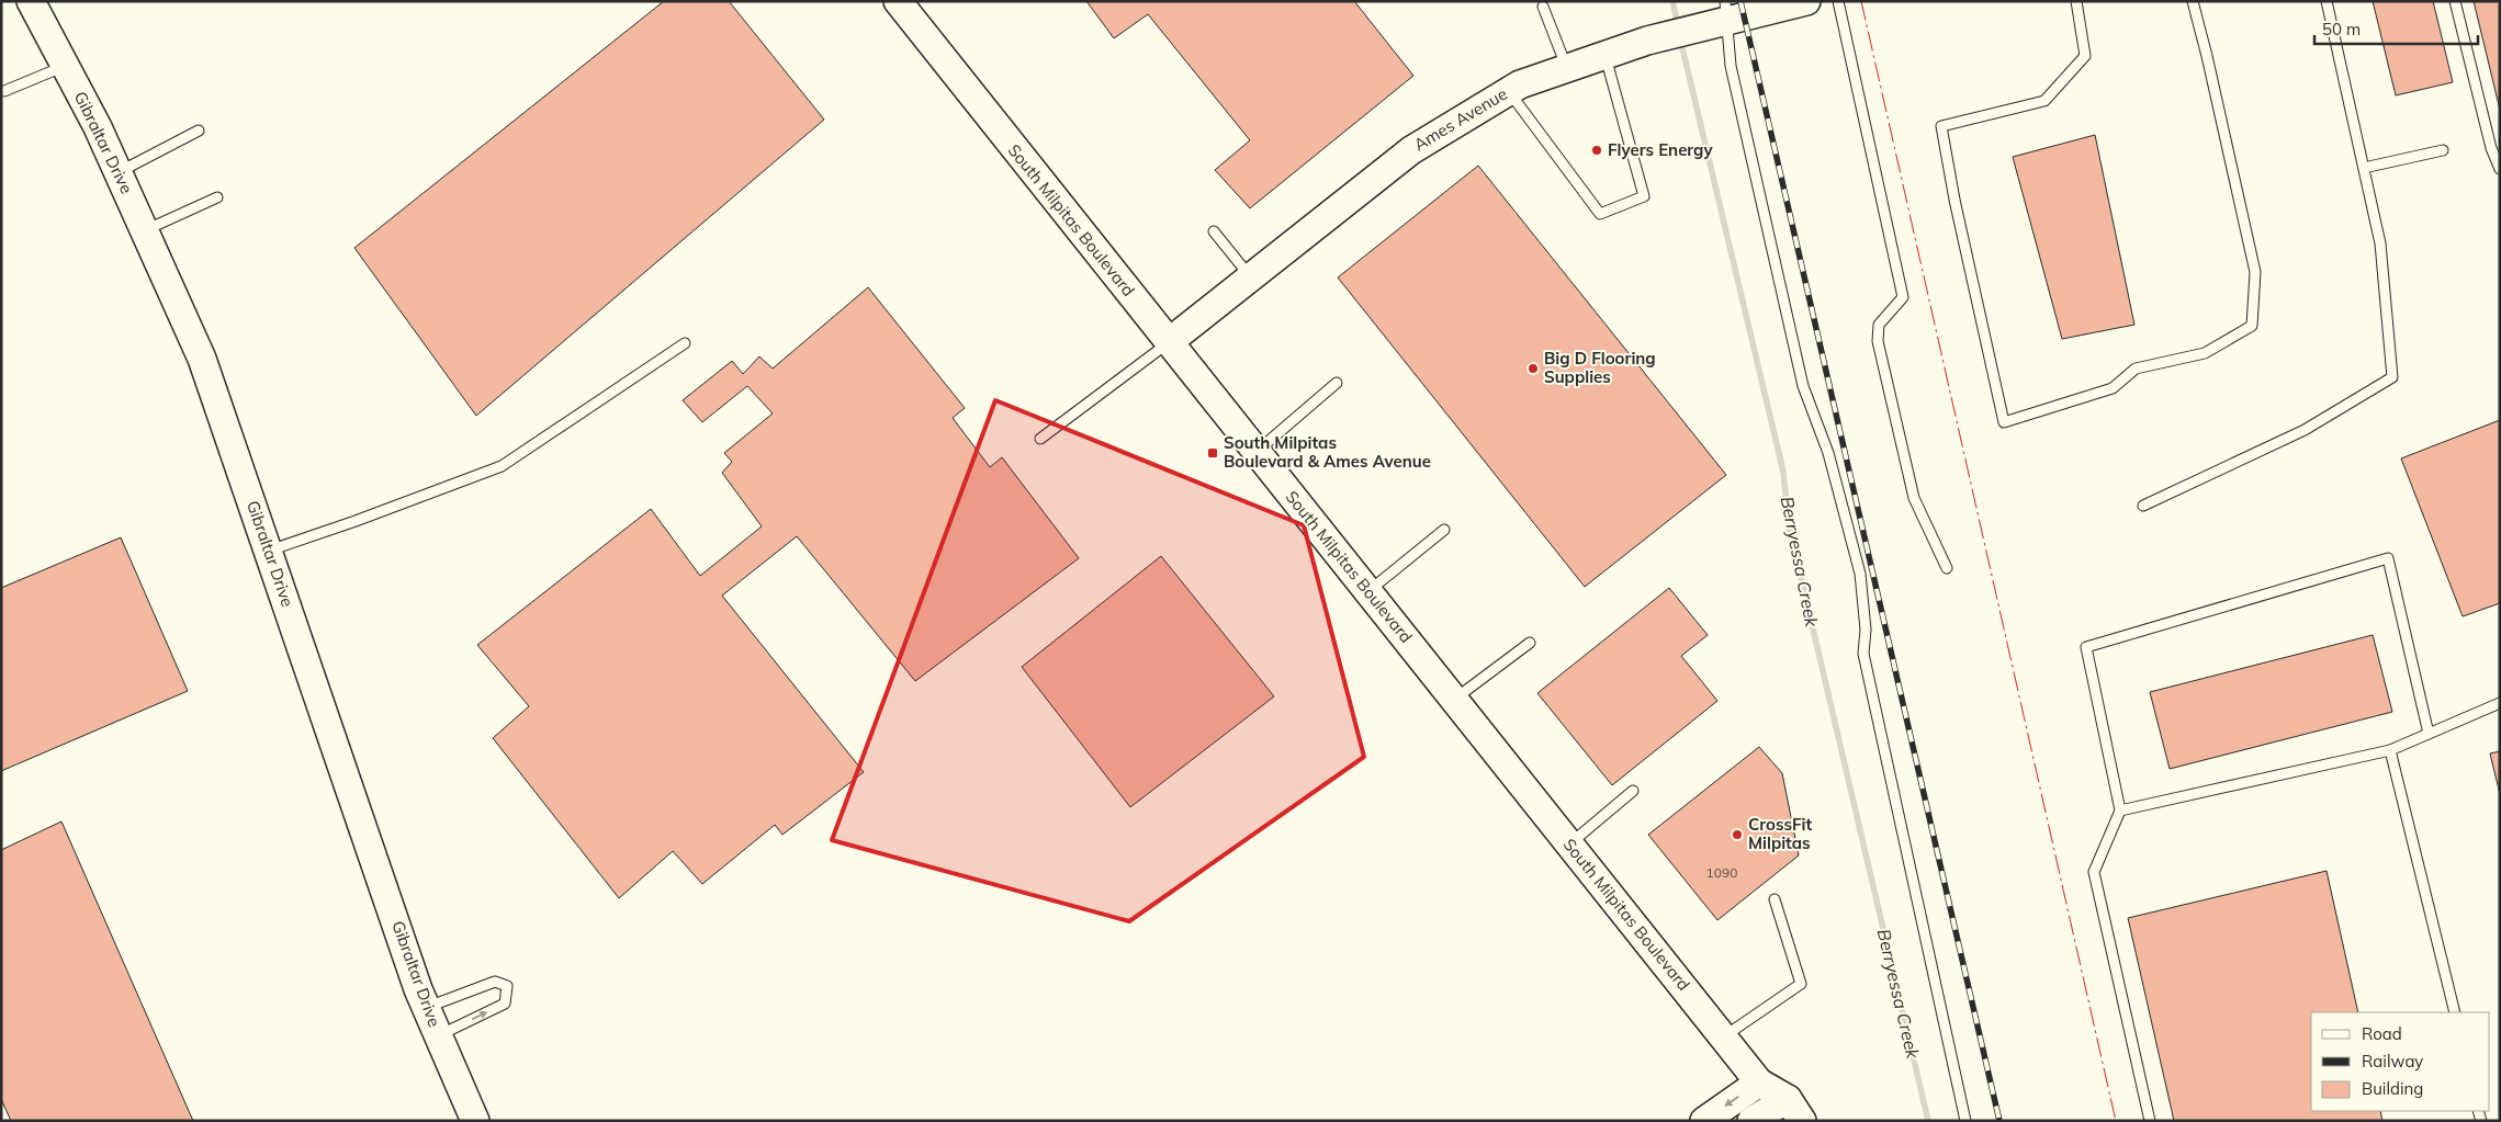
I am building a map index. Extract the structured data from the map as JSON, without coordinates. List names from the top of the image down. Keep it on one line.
{"streets":{"street":["Ames Avenue","Gibraltar Drive","South Milpitas Boulevard"]},"crossings":[["Ames Avenue","South Milpitas Boulevard"]],"water":["Berryessa Creek"],"places":{"other":["Flyers Energy","Big D Flooring Supplies","CrossFit Milpitas"],"transit":["South Milpitas Boulevard & Ames Avenue"]},"house_numbers":["1090"],"legend":["Road","Railway","Building"],"scale_bar":"50 m"}
